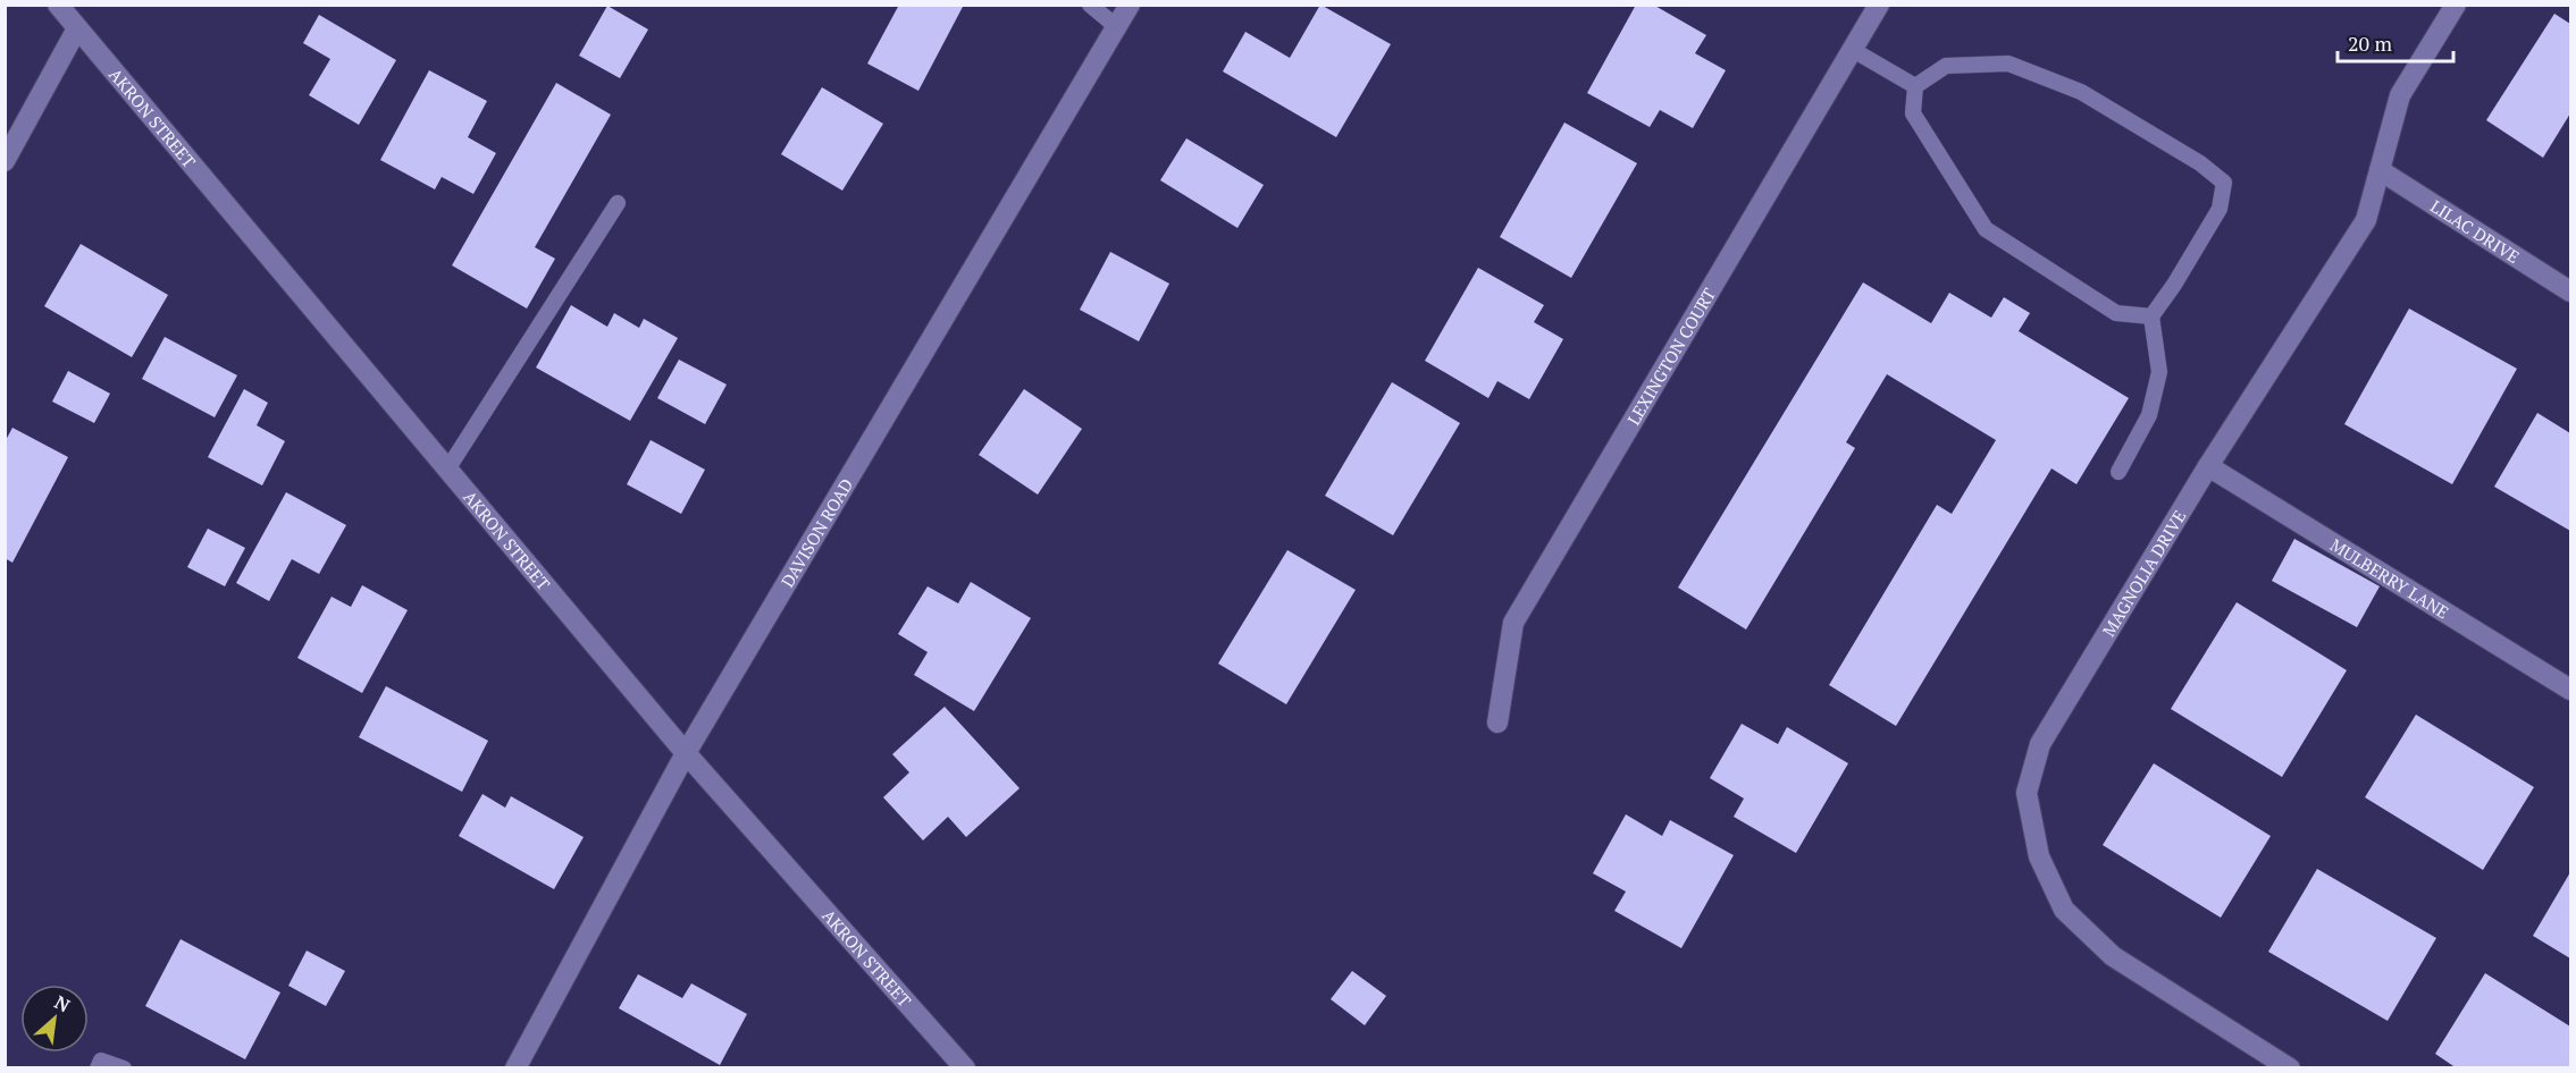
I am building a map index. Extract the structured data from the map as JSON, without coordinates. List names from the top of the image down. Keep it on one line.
{"streets":{"street":["AKRON STREET","LILAC DRIVE","LEXINGTON COURT","DAVISON ROAD","MAGNOLIA DRIVE","MULBERRY LANE"]},"crossings":[["AKRON STREET","DAVISON ROAD"],["LILAC DRIVE","MAGNOLIA DRIVE"],["MAGNOLIA DRIVE","MULBERRY LANE"]],"scale_bar":"20 m","north":"top right"}
